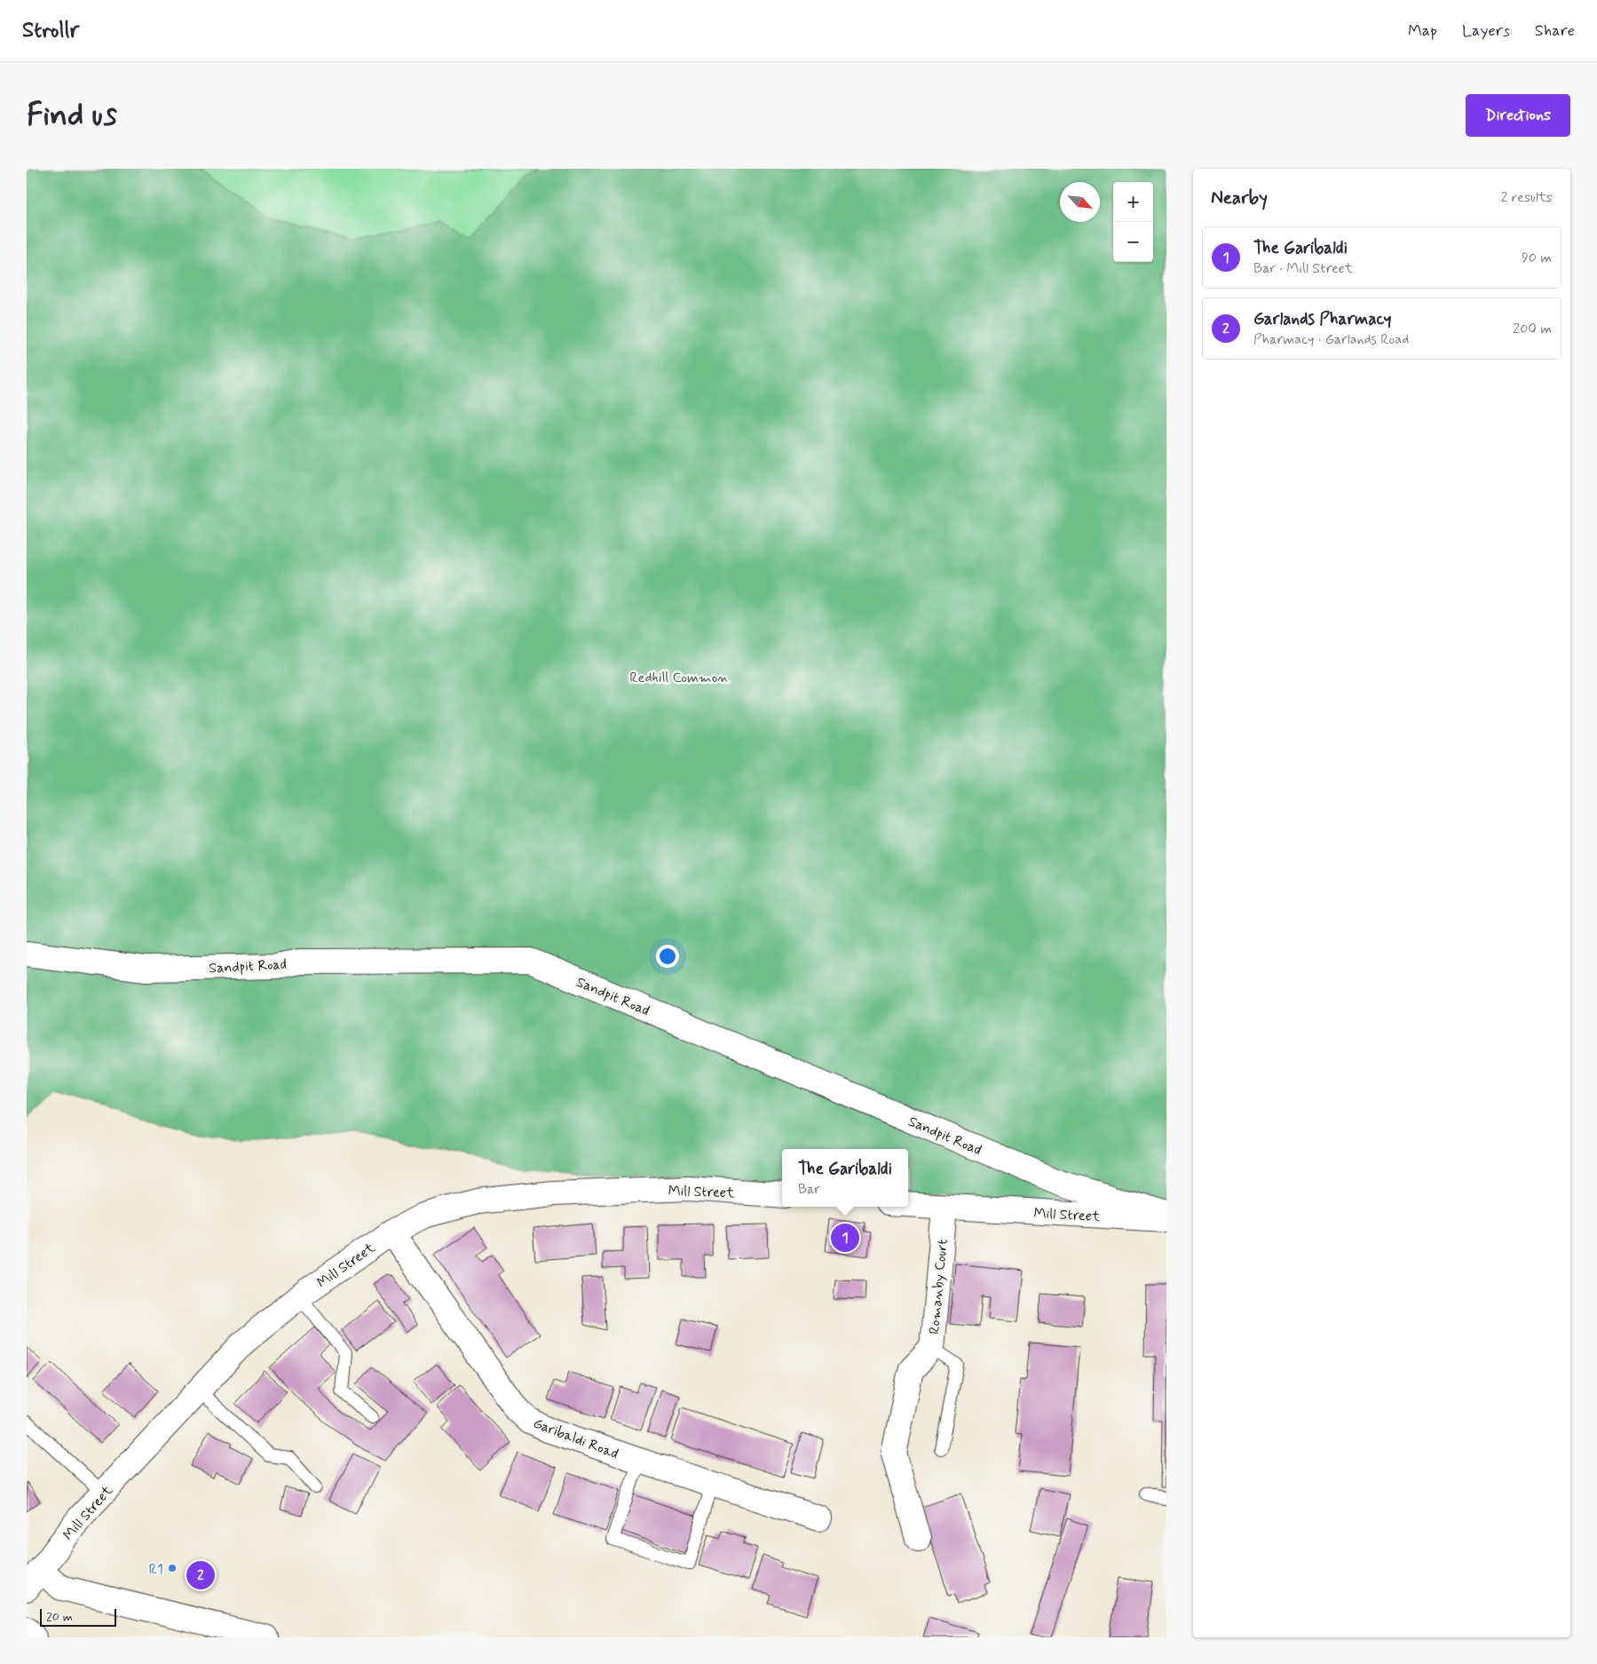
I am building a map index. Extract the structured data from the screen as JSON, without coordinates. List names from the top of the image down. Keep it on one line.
{"streets":{"street":["Sandpit Road","Mill Street","Romanby Court","Garibaldi Road"]},"crossings":[["Mill Street","Romanby Court"],["Mill Street","Garibaldi Road"]],"parks":["Redhill Common"],"places":["R1"],"scale_bar":"20 m","north":"bottom right","page":{"header":"Strollr","nav":["Map","Layers","Share"],"buttons":"Directions","title":"Find us","heading":["Nearby","2 results"],"map_buttons":["+","−"],"list":[{"mark":"1","name":"The Garibaldi","note":"Bar · Mill Street","value":"90 m"},{"mark":"2","name":"Garlands Pharmacy","note":"Pharmacy · Garlands Road","value":"200 m"}],"popup":["The Garibaldi","Bar"],"pins":["1","2"],"scale":"20 m"}}
